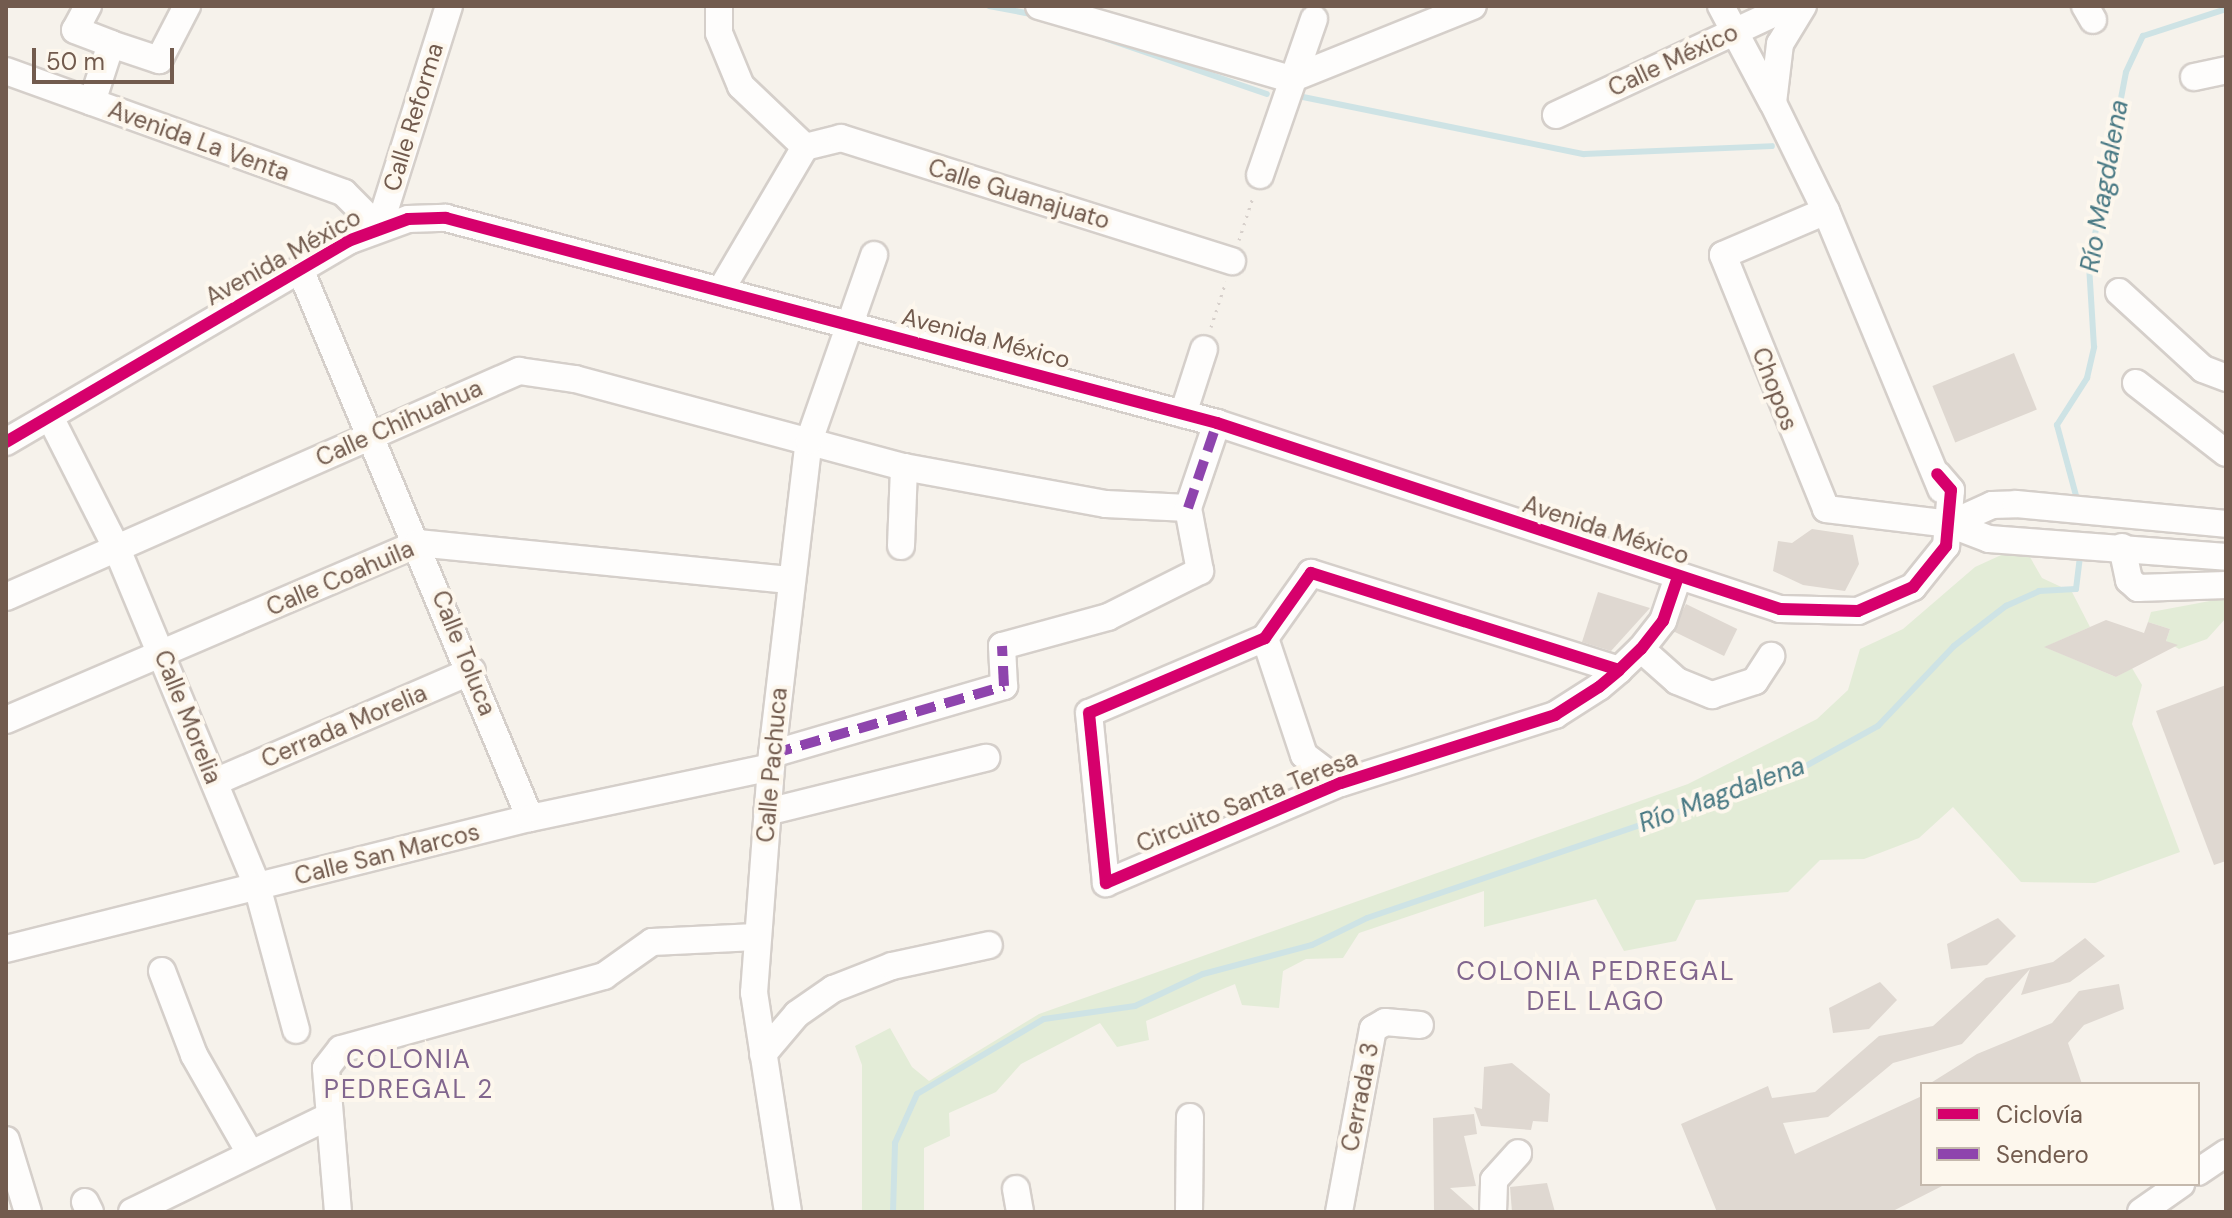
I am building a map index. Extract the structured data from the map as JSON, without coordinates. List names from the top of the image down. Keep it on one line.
{"streets":{"street":["Calle México","Calle Reforma","Avenida La Venta","Calle Guanajuato","Avenida México","Chopos","Calle Chihuahua","Calle Coahuila","Calle Toluca","Calle Morelia","Cerrada Morelia","Calle Pachuca","Circuito Santa Teresa","Calle San Marcos","Cerrada 3"]},"crossings":[["Calle Reforma","Avenida La Venta"],["Calle Reforma","Avenida México"],["Avenida La Venta","Avenida México"],["Avenida México","Chopos"],["Avenida México","Calle Toluca"],["Avenida México","Calle Morelia"],["Avenida México","Calle Pachuca"],["Avenida México","Circuito Santa Teresa"],["Calle Chihuahua","Calle Toluca"],["Calle Chihuahua","Calle Morelia"],["Calle Chihuahua","Calle Pachuca"],["Calle Chihuahua","Calle San Marcos"],["Calle Coahuila","Calle Toluca"],["Calle Coahuila","Calle Morelia"],["Calle Coahuila","Calle Pachuca"],["Calle Toluca","Cerrada Morelia"],["Calle Toluca","Calle San Marcos"],["Calle Morelia","Cerrada Morelia"],["Calle Morelia","Calle San Marcos"],["Calle Pachuca","Calle San Marcos"]],"districts":["COLONIA PEDREGAL DEL LAGO","COLONIA PEDREGAL 2"],"water":["Río Magdalena"],"legend":["Ciclovía","Sendero"],"scale_bar":"50 m"}
